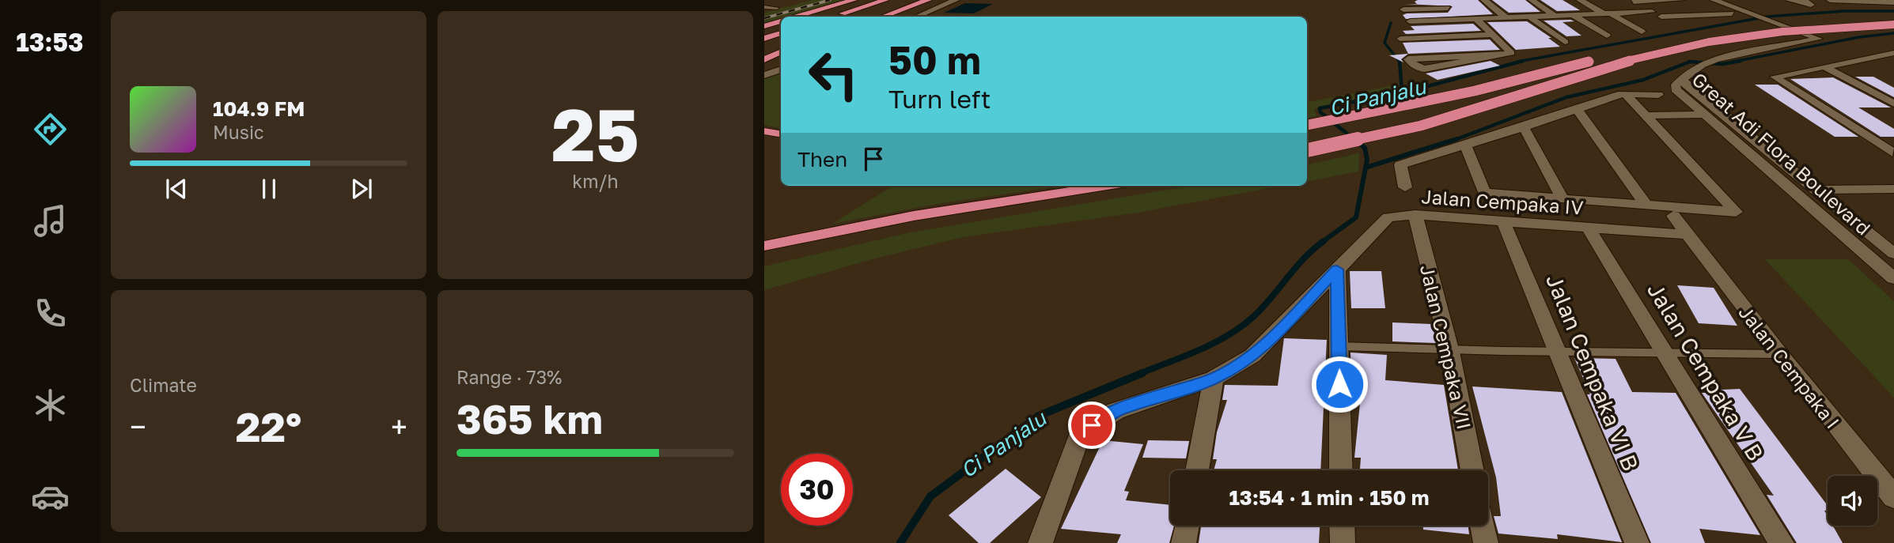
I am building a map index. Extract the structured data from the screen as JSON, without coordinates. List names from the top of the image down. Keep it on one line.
{"streets":{"street":["Great Adi Flora Boulevard","Jalan Cempaka IV","Jalan Cempaka VII","Jalan Cempaka I","Jalan Cempaka V B","Jalan Cempaka VI B"]},"crossings":[["Jalan Cempaka IV","Jalan Cempaka VII"],["Jalan Cempaka IV","Jalan Cempaka I"],["Jalan Cempaka IV","Jalan Cempaka V B"],["Jalan Cempaka IV","Jalan Cempaka VI B"]],"water":["Ci Panjalu"],"page":{"tabs":"13:53","tile":[["25","km/h"],"Climate",["Range · 73%","365 km"]],"turn":["50 m","Turn left"],"song":["104.9 FM","Music"],"then":"Then","heat":["−","22°","+"],"limit":"30","trip":"13:54 · 1 min · 150 m"}}
